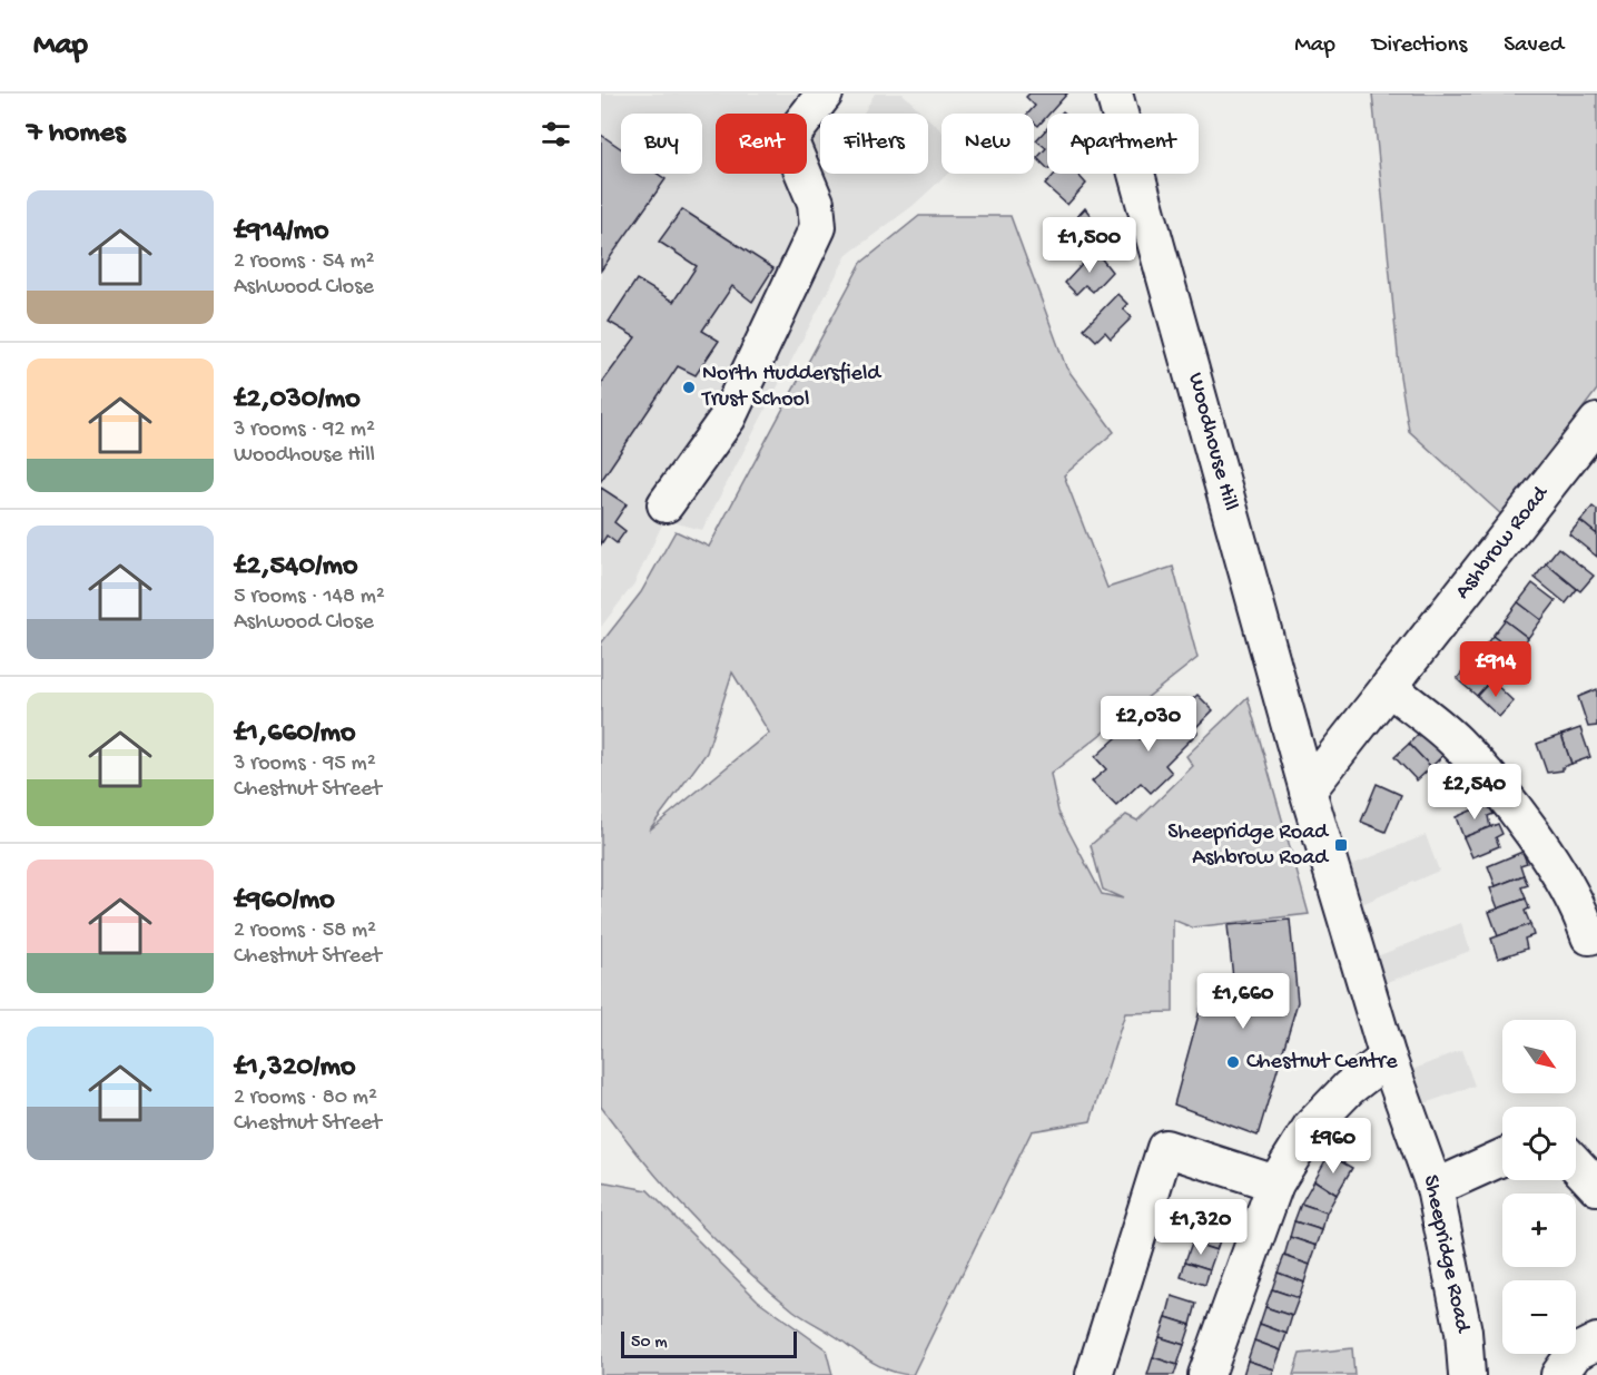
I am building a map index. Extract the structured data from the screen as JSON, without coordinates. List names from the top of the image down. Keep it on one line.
{"streets":{"street":["Woodhouse Hill","Ashbrow Road","Sheepridge Road"]},"crossings":[["Woodhouse Hill","Ashbrow Road"],["Woodhouse Hill","Sheepridge Road"],["Ashbrow Road","Sheepridge Road"]],"places":{"other":["North Huddersfield Trust School","Chestnut Centre"],"transit":["Sheepridge Road Ashbrow Road"]},"scale_bar":"50 m","north":"bottom right","page":{"header":"Map","nav":["Map","Directions","Saved"],"heading":"7 homes","chip":["Buy","Rent","Filters","New","Apartment"],"list":[{"name":"£914/mo","note":"2 rooms · 54 m² · Ashwood Close"},{"name":"£2,030/mo","note":"3 rooms · 92 m² · Woodhouse Hill"},{"name":"£2,540/mo","note":"5 rooms · 148 m² · Ashwood Close"},{"name":"£1,660/mo","note":"3 rooms · 95 m² · Chestnut Street"},{"name":"£960/mo","note":"2 rooms · 58 m² · Chestnut Street"},{"name":"£1,320/mo","note":"2 rooms · 80 m² · Chestnut Street"}],"price":["£1,500","£914","£2,030","£2,540","£1,660","£960","£1,320"],"map_buttons":["+","−"],"scale":"50 m"}}
